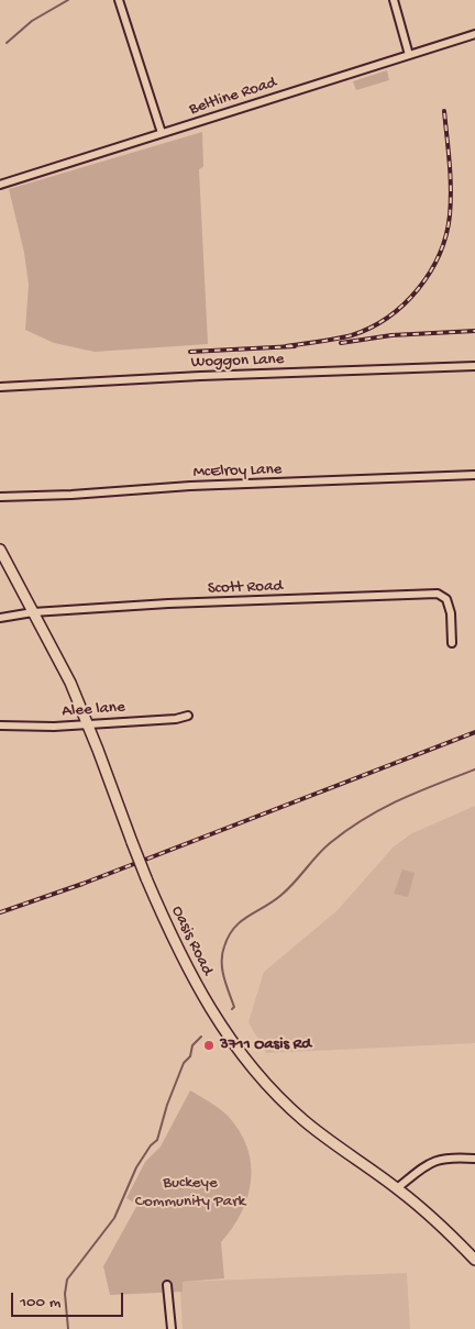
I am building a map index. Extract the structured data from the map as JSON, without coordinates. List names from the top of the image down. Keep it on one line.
{"streets":{"main road":["Oasis Road"],"street":["Beltline Road","Woggon Lane","McElroy Lane","Scott Road","Alee lane"]},"crossings":[["Scott Road","Oasis Road"],["Alee lane","Oasis Road"]],"parks":["Buckeye Community Park"],"places":["3711 Oasis Rd"],"scale_bar":"100 m"}
